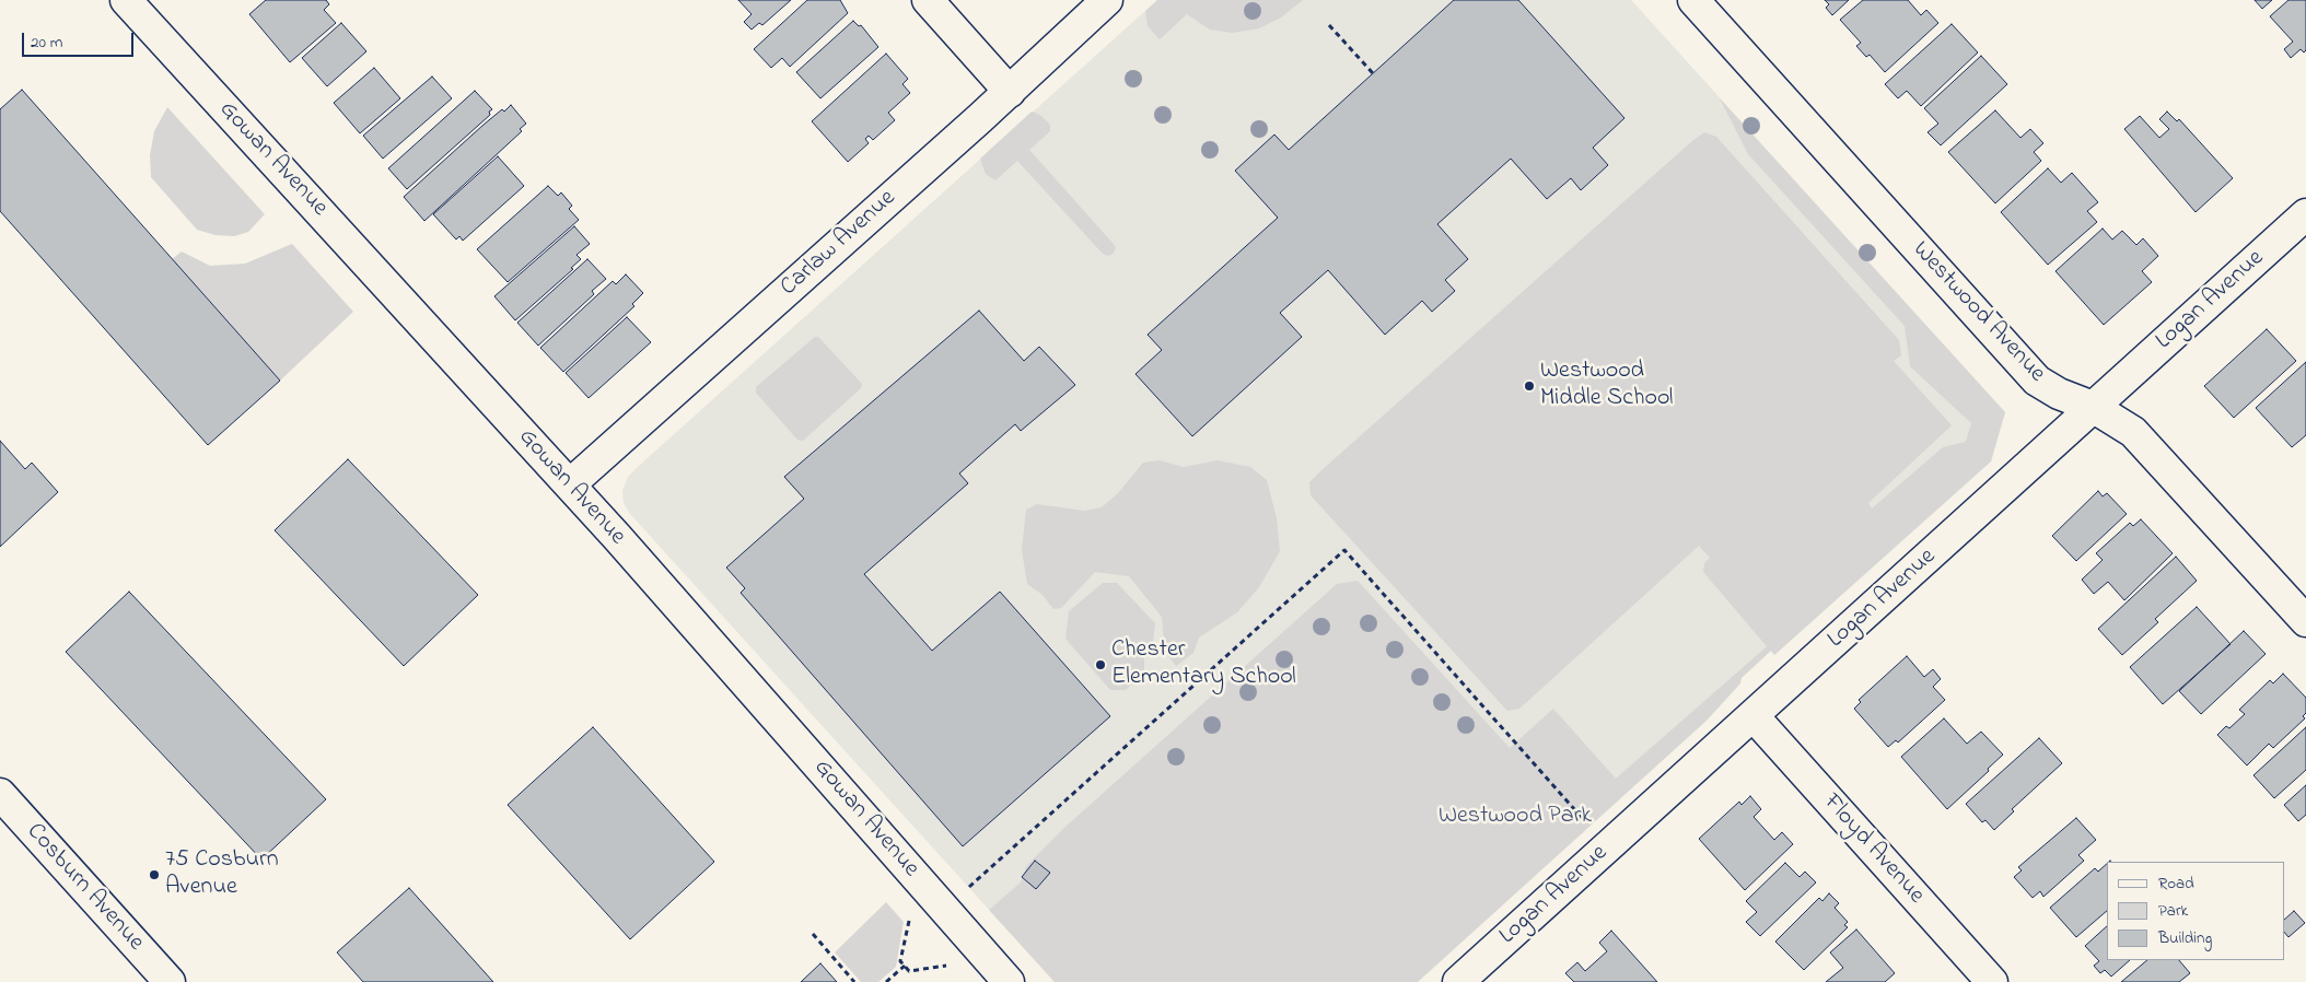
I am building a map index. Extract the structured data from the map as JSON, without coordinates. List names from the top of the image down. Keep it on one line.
{"streets":{"street":["Gowan Avenue","Carlaw Avenue","Logan Avenue","Westwood Avenue","Floyd Avenue","Cosburn Avenue"]},"crossings":[["Gowan Avenue","Carlaw Avenue"],["Logan Avenue","Westwood Avenue"],["Logan Avenue","Floyd Avenue"]],"parks":["Westwood Park"],"places":["Westwood Middle School","Chester Elementary School","75 Cosburn Avenue"],"legend":["Road","Park","Building"],"scale_bar":"20 m"}
